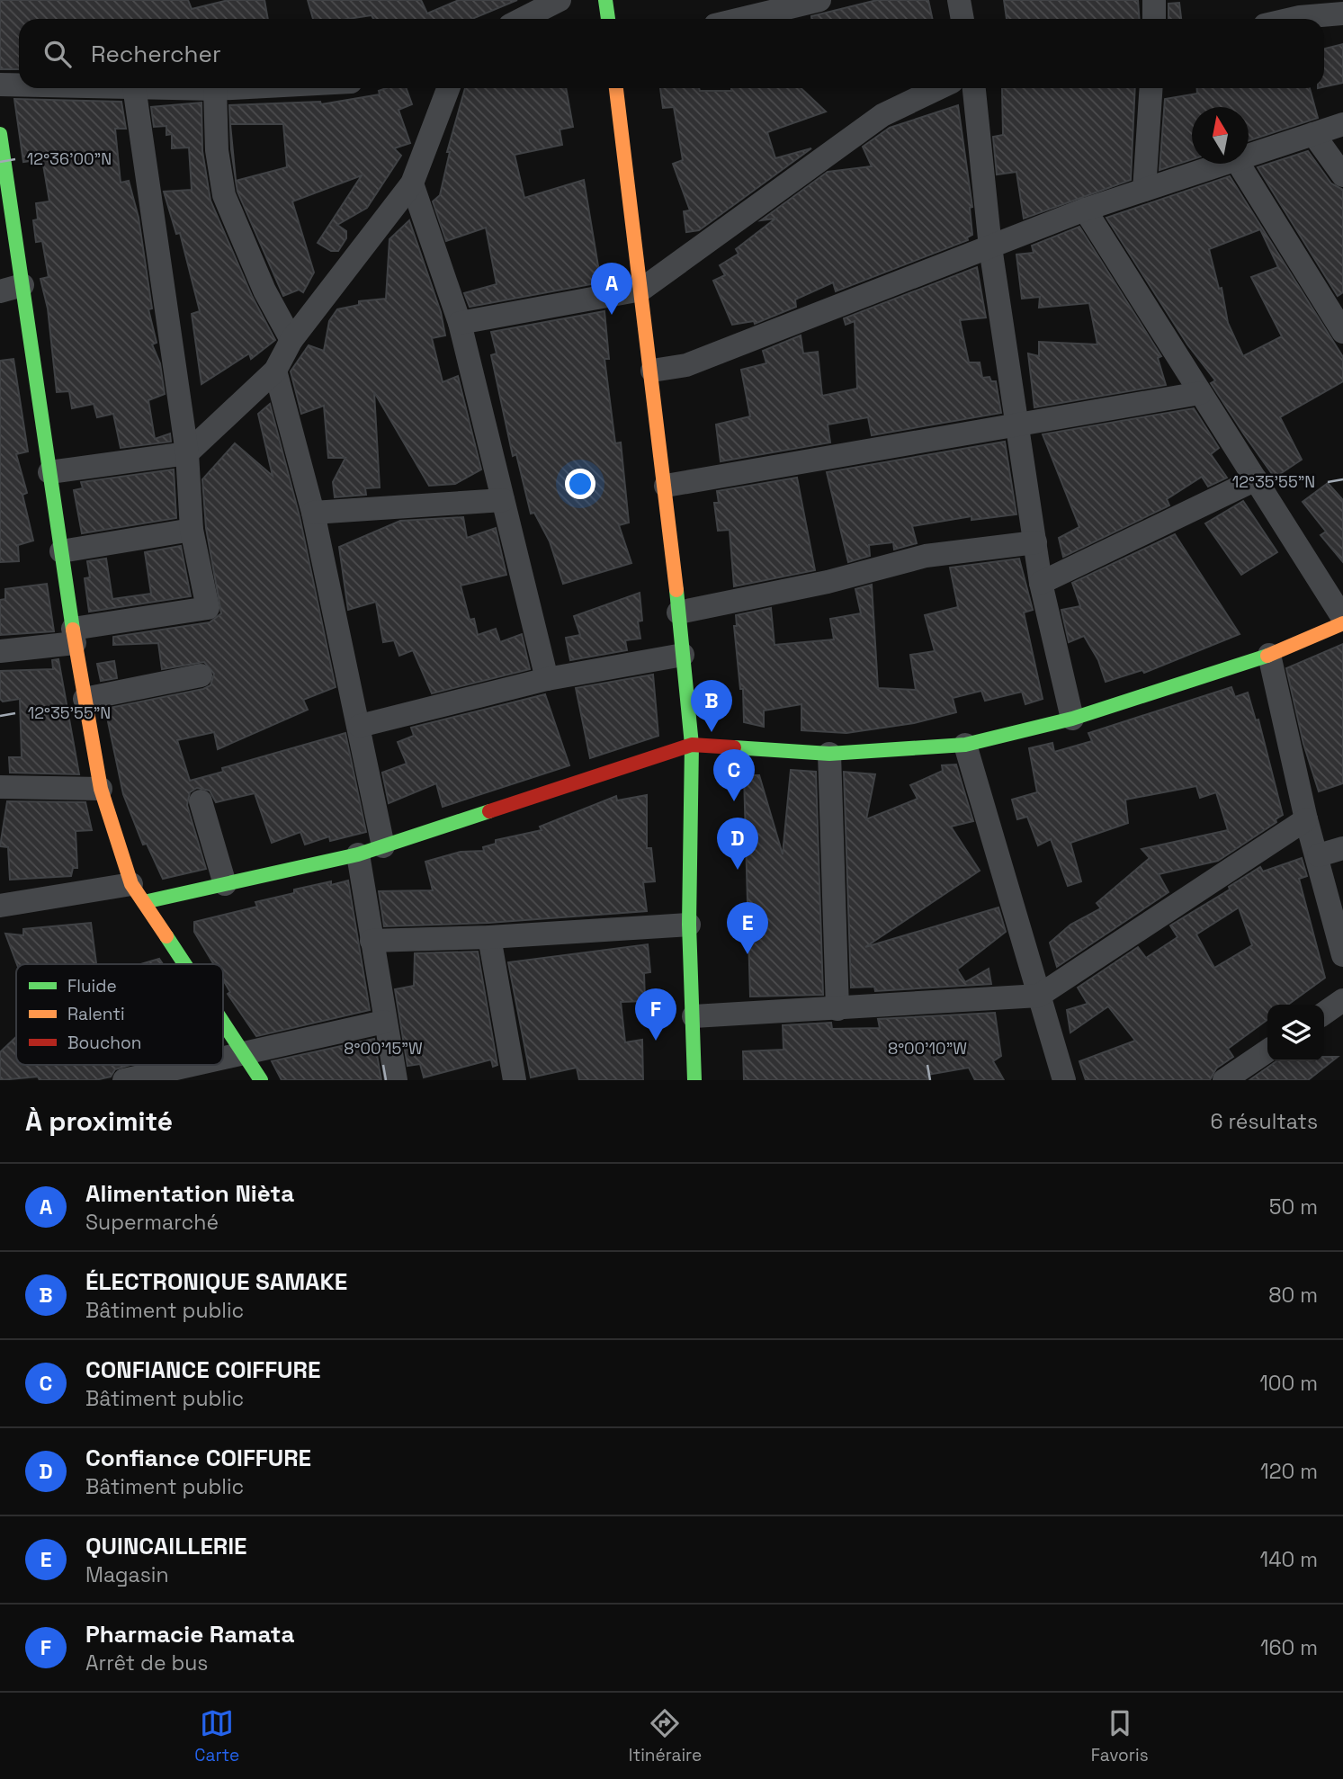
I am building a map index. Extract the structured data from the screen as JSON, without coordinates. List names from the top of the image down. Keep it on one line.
{"legend":["Fluide","Ralenti","Bouchon"],"north":"top","page":{"search":"Rechercher","pins":["A","B","C","D","E","F"],"heading":["À proximité","6 résultats"],"list":[{"mark":"A","name":"Alimentation Nièta","note":"Supermarché","value":"50 m"},{"mark":"B","name":"ÉLECTRONIQUE SAMAKE","note":"Bâtiment public","value":"80 m"},{"mark":"C","name":"CONFIANCE COIFFURE","note":"Bâtiment public","value":"100 m"},{"mark":"D","name":"Confiance COIFFURE","note":"Bâtiment public","value":"120 m"},{"mark":"E","name":"QUINCAILLERIE","note":"Magasin","value":"140 m"},{"mark":"F","name":"Pharmacie Ramata","note":"Arrêt de bus","value":"160 m"}],"nav":["Carte","Itinéraire","Favoris"]},"coordinates":["12°36'00\"N","12°35'55\"N","8°00'15\"W","8°00'10\"W"]}
